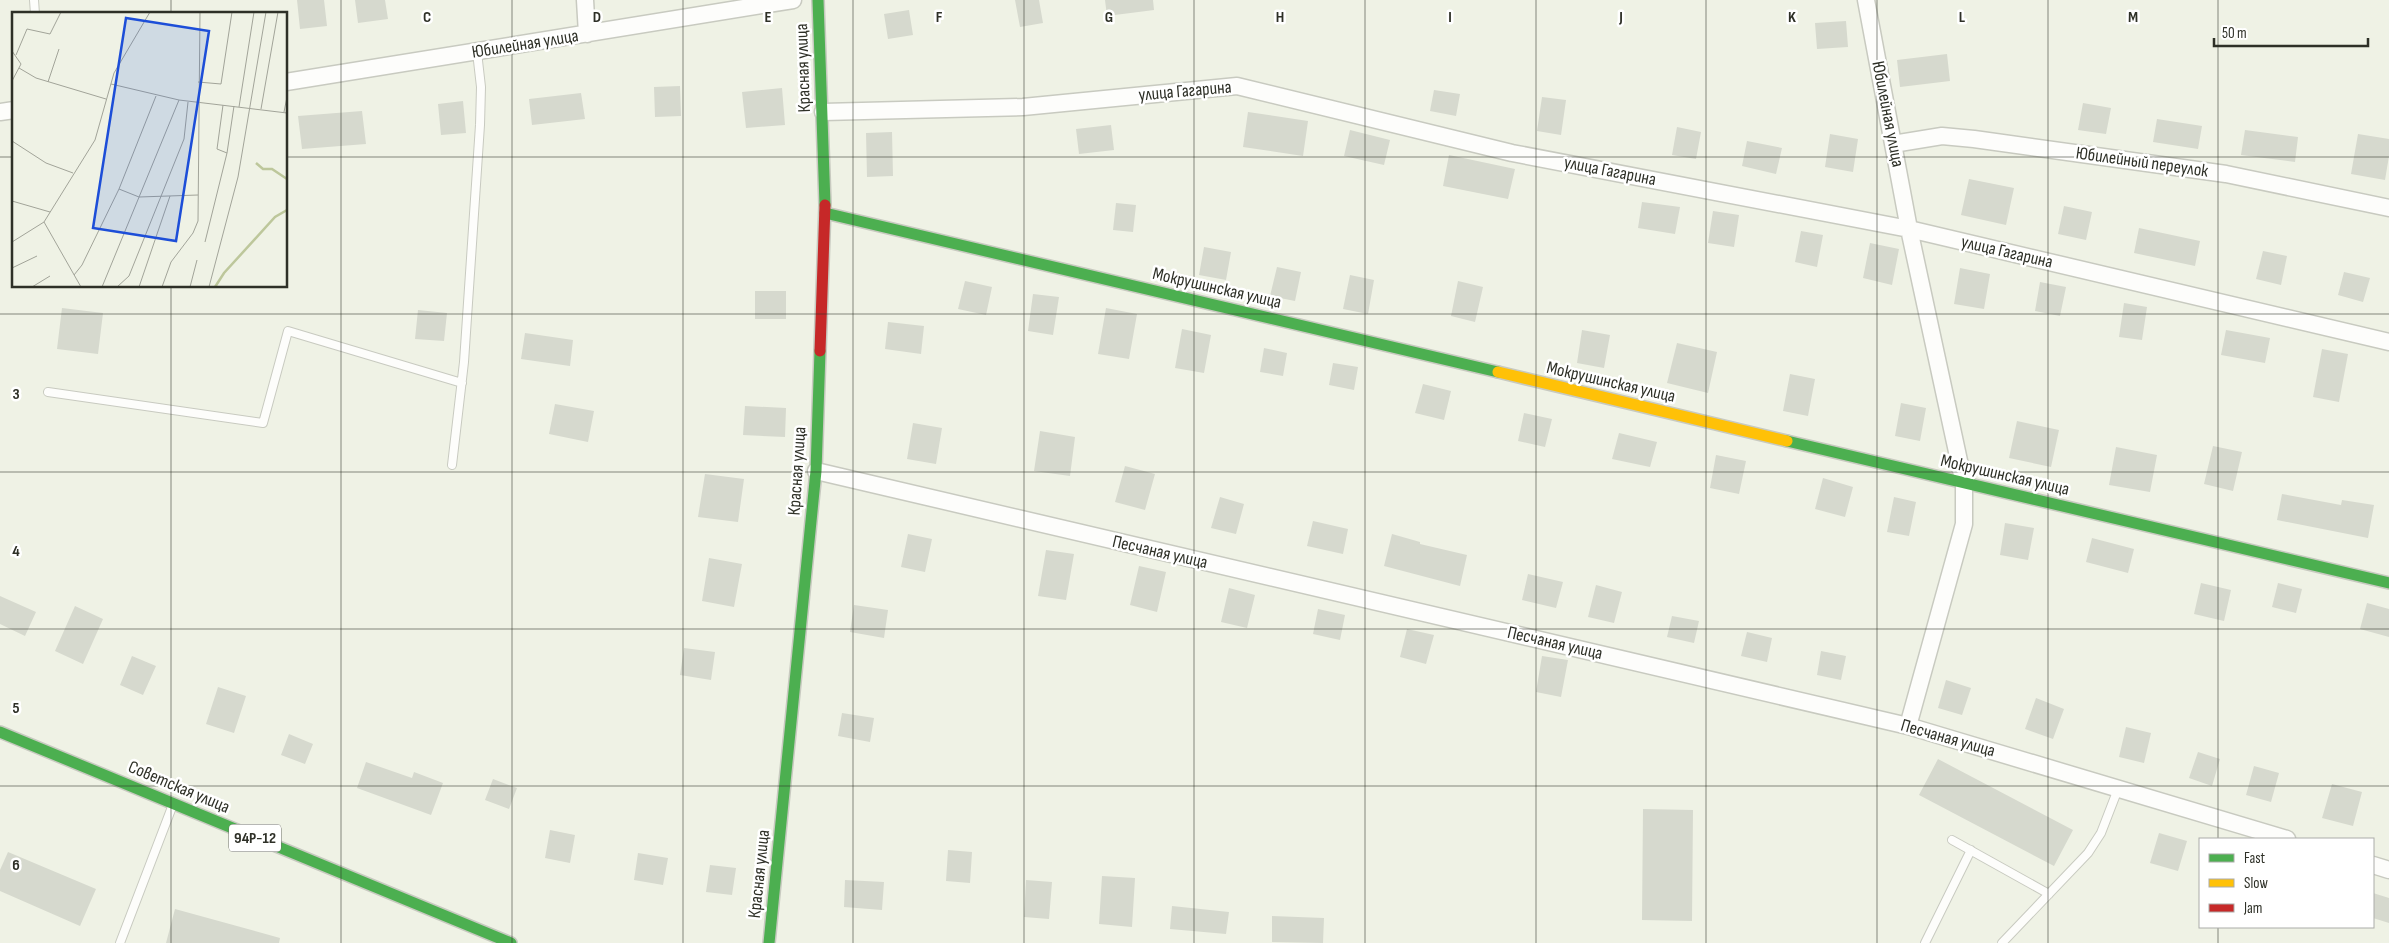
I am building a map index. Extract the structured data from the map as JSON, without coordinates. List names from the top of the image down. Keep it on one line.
{"streets":{"street":["Юбилейная улица","Красная улица","улица Гагарина","Юбилейный переулок","Мокрушинская улица","Песчаная улица","Советская улица","94Р-12"]},"crossings":[["Юбилейная улица","улица Гагарина"],["Юбилейная улица","Юбилейный переулок"],["Юбилейная улица","Мокрушинская улица"],["Юбилейная улица","Песчаная улица"],["Красная улица","улица Гагарина"],["Красная улица","Мокрушинская улица"],["Красная улица","Песчаная улица"]],"legend":["Fast","Slow","Jam"],"scale_bar":"50 m","grid":{"columns":["C","D","E","F","G","H","I","J","K","L","M"],"rows":["3","4","5","6"]}}
